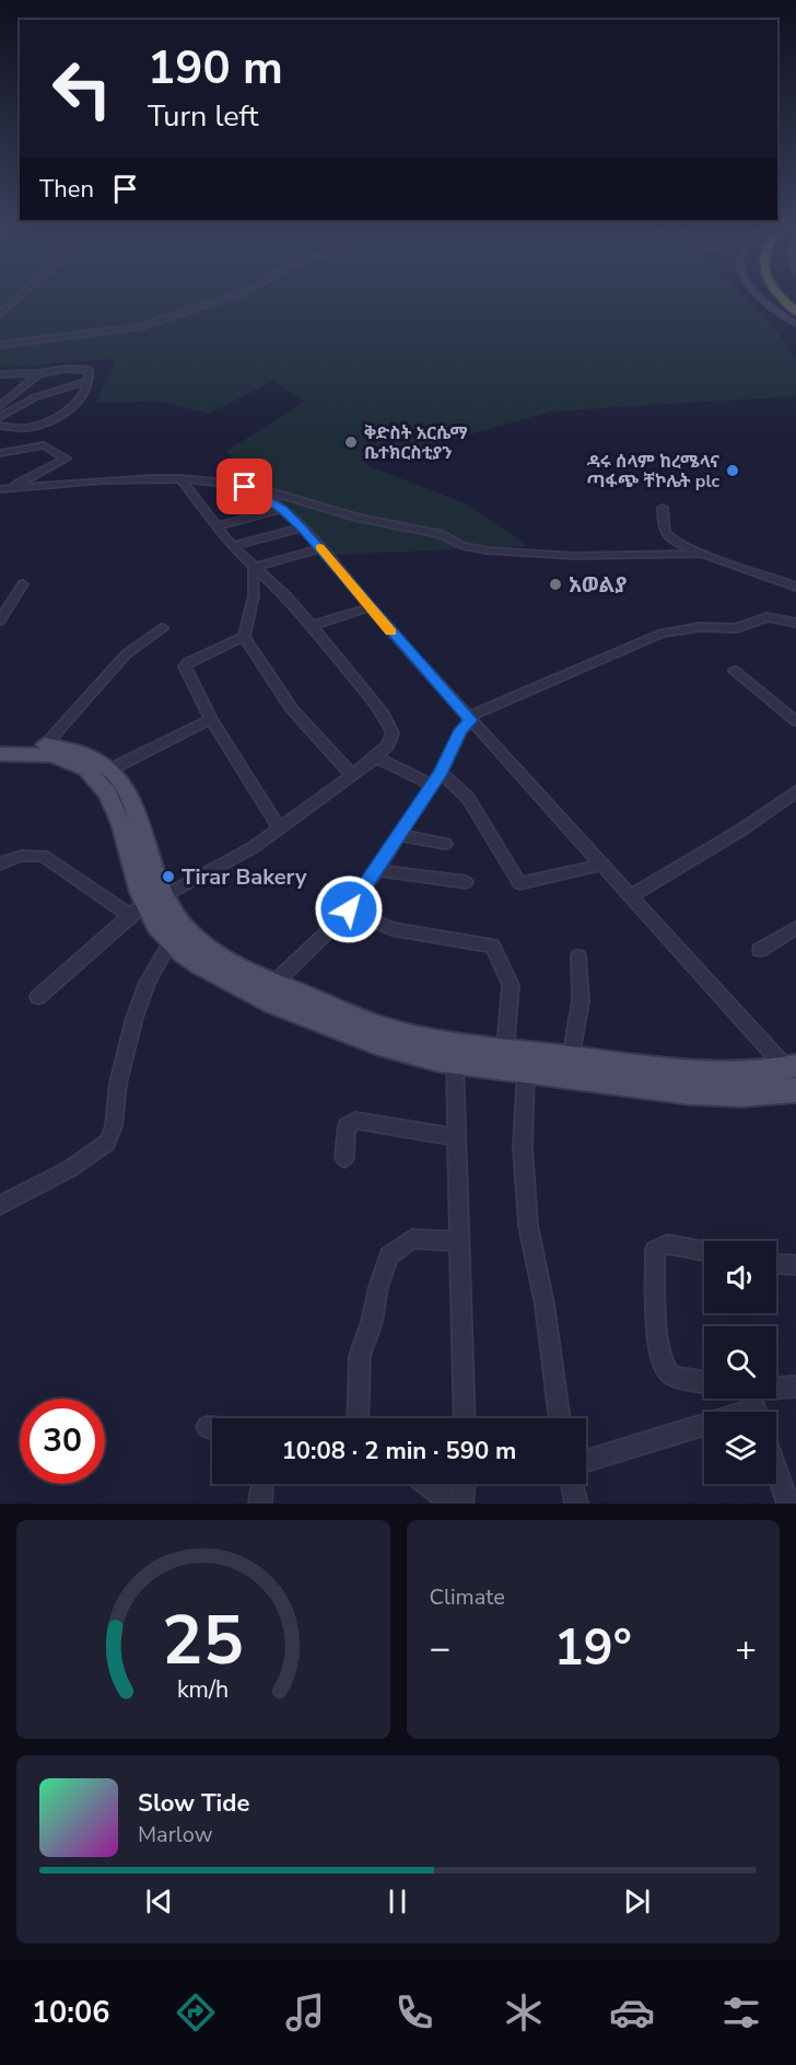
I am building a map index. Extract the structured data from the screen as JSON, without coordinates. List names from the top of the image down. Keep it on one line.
{"places":["ቅድስት አርሴማ ቤተክርስቲያን","ዳሩ ሰላም ከረሜላና ጣፋጭ ቸኮሌት plc","አወልያ","Tirar Bakery"],"page":{"turn":["190 m","Turn left"],"then":"Then","limit":"30","trip":"10:08 · 2 min · 590 m","tile":"Climate","heat":["−","19°","+"],"song":["Slow Tide","Marlow"],"tabs":"10:06","gauge":["25","km/h"]}}
